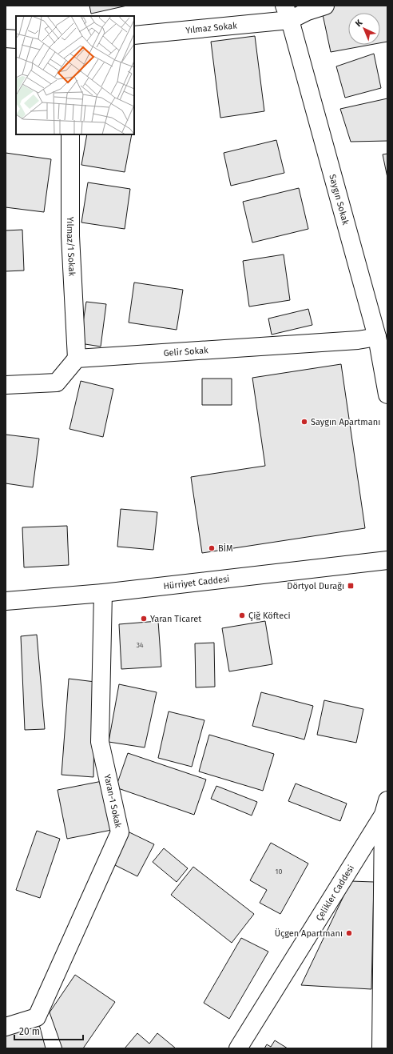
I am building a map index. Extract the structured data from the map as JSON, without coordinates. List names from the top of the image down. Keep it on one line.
{"streets":{"street":["Yılmaz Sokak","Saygın Sokak","Yılmaz/1 Sokak","Gelir Sokak","Hürriyet Caddesi","Yaran-1 Sokak","Çelikler Caddesi"]},"crossings":[["Yılmaz Sokak","Saygın Sokak"],["Saygın Sokak","Gelir Sokak"],["Yılmaz/1 Sokak","Gelir Sokak"],["Hürriyet Caddesi","Yaran-1 Sokak"]],"places":{"other":["Saygın Apartmanı","BİM","Çiğ Köfteci","Yaran Ticaret","Üçgen Apartmanı"],"transit":["Dörtyol Durağı"]},"house_numbers":["34","10"],"scale_bar":"20 m","north":"top left"}
